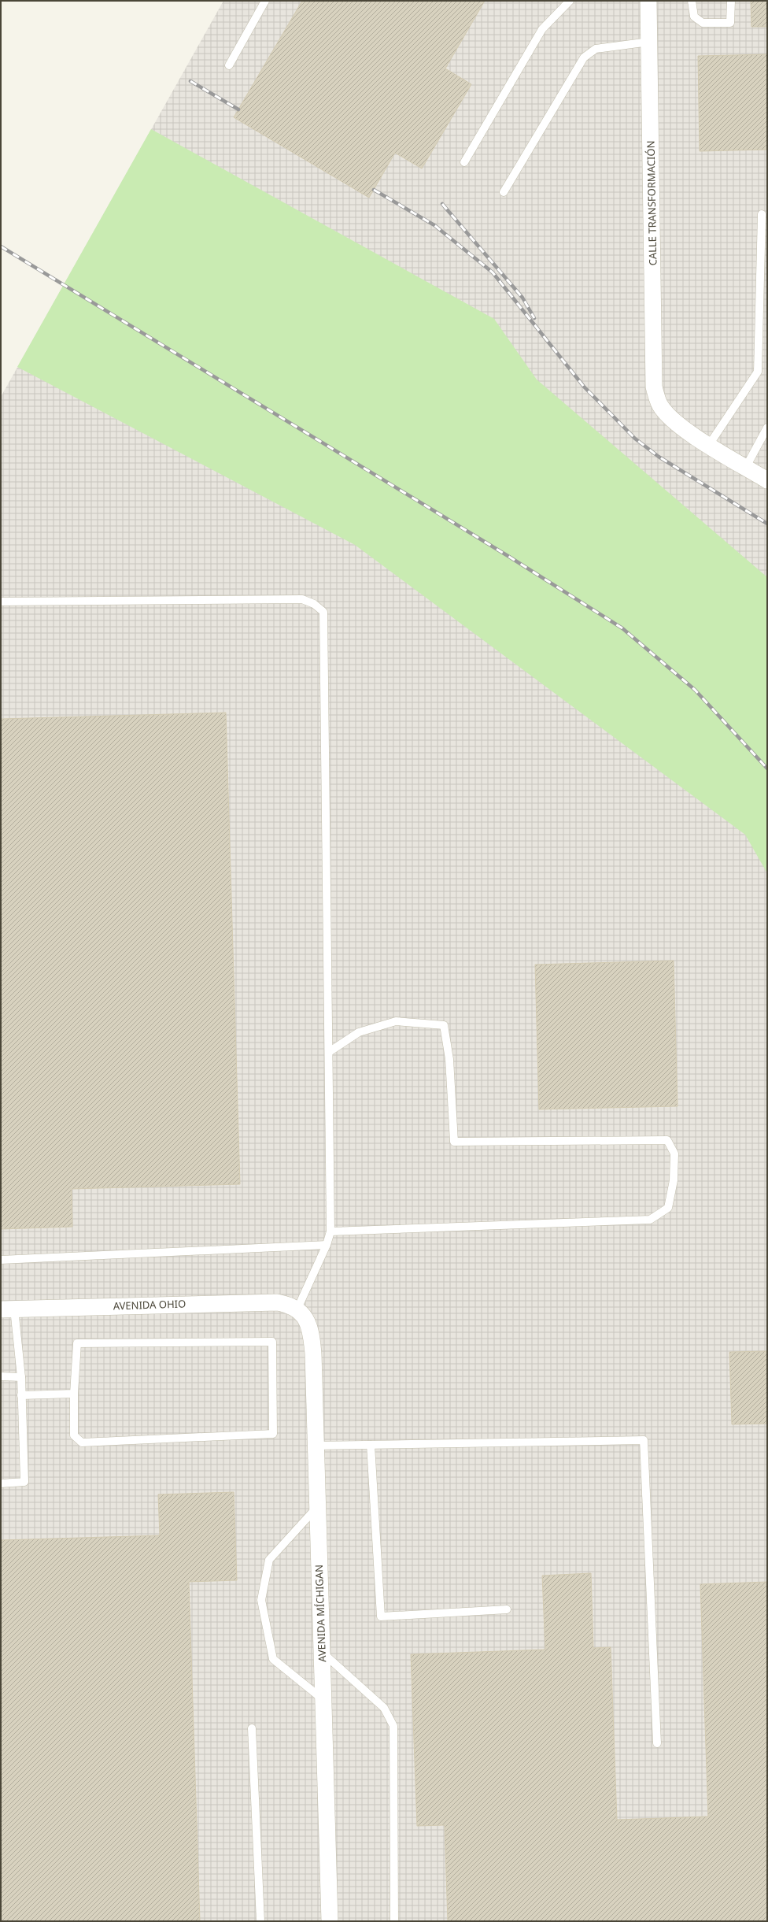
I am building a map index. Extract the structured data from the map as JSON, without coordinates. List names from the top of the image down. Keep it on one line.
{"streets":{"street":["CALLE TRANSFORMACIÓN","AVENIDA OHIO","AVENIDA MÍCHIGAN"]},"crossings":[["AVENIDA OHIO","AVENIDA MÍCHIGAN"]]}
